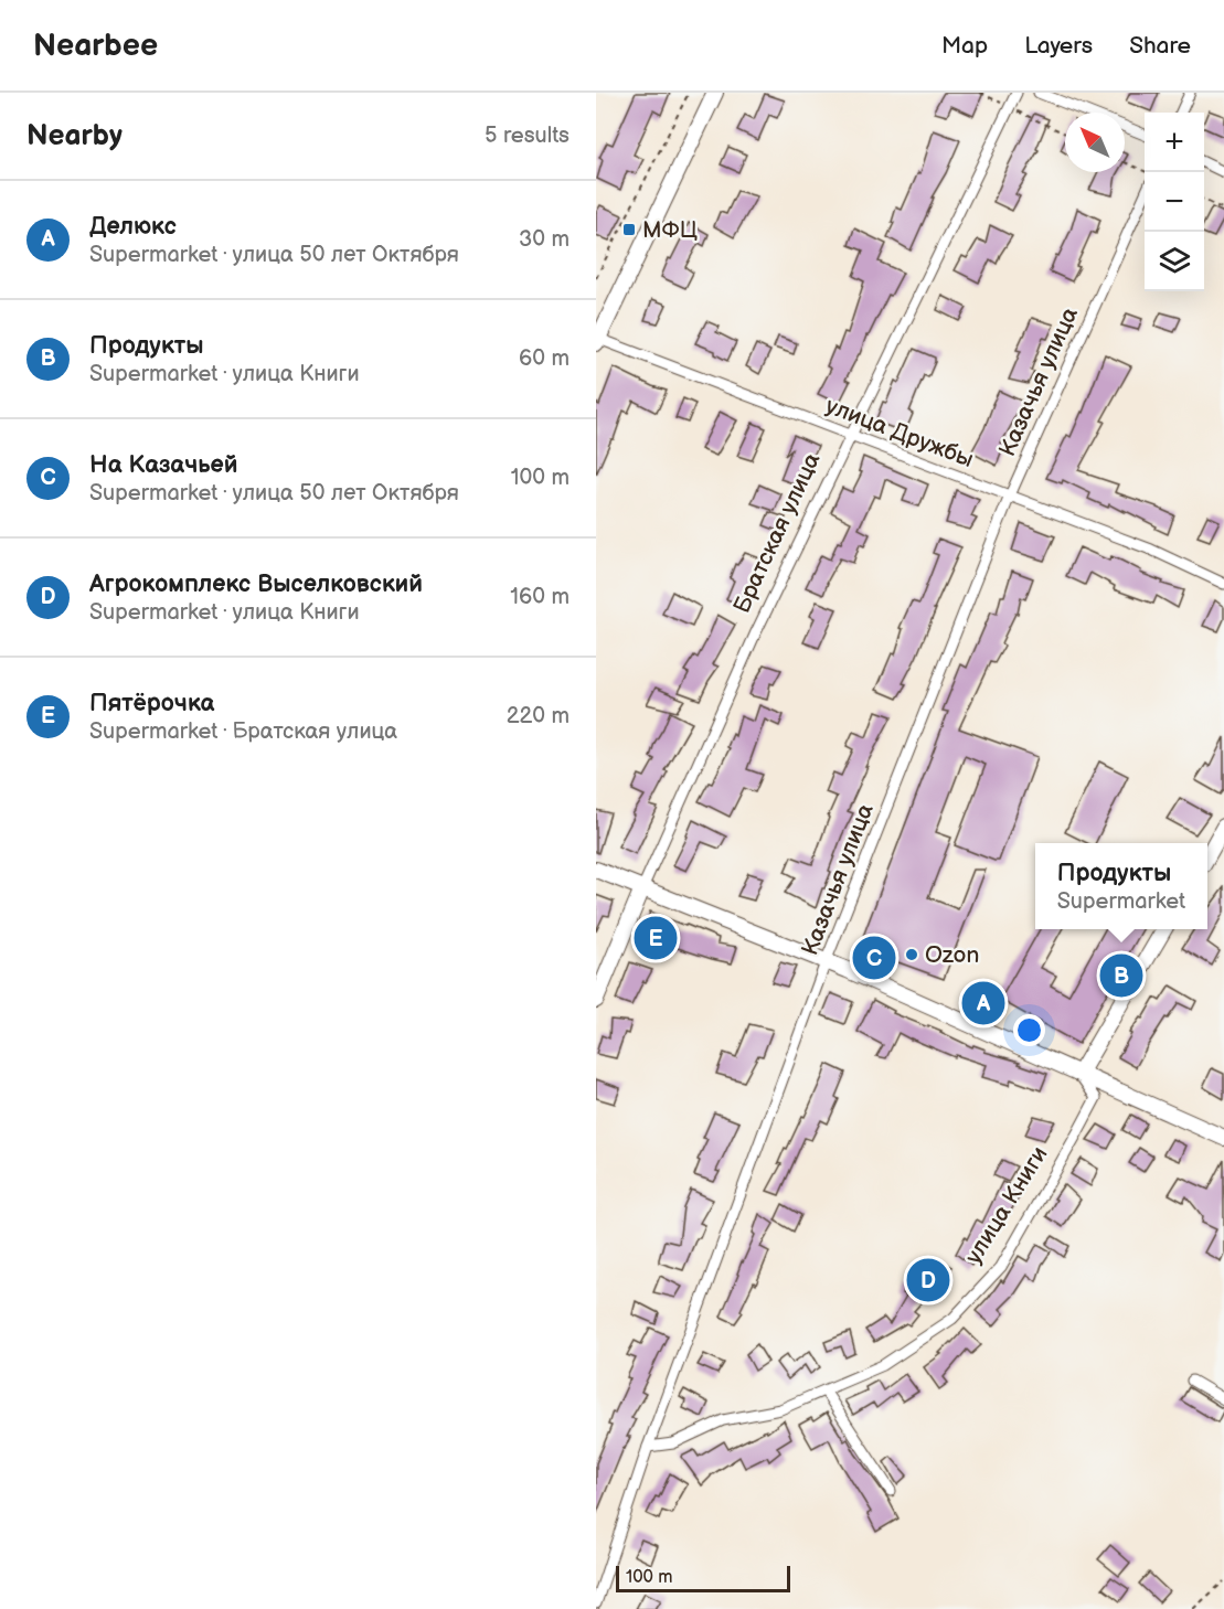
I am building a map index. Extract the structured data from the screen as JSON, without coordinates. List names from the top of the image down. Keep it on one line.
{"streets":{"main road":["Братская улица"],"street":["Казачья улица","улица Дружбы","улица Книги"]},"crossings":[["Казачья улица","улица Дружбы"],["Казачья улица","улица Книги"],["улица Дружбы","Братская улица"]],"places":{"transit":["МФЦ"],"other":["Ozon"]},"scale_bar":"100 m","north":"top left","page":{"header":"Nearbee","nav":["Map","Layers","Share"],"heading":["Nearby","5 results"],"map_buttons":["+","−"],"list":[{"mark":"A","name":"Делюкс","note":"Supermarket · улица 50 лет Октября","value":"30 m"},{"mark":"B","name":"Продукты","note":"Supermarket · улица Книги","value":"60 m"},{"mark":"C","name":"На Казачьей","note":"Supermarket · улица 50 лет Октября","value":"100 m"},{"mark":"D","name":"Агрокомплекс Выселковский","note":"Supermarket · улица Книги","value":"160 m"},{"mark":"E","name":"Пятёрочка","note":"Supermarket · Братская улица","value":"220 m"}],"popup":["Продукты","Supermarket"],"pins":["E","C","B","A","D"],"scale":"100 m"}}
